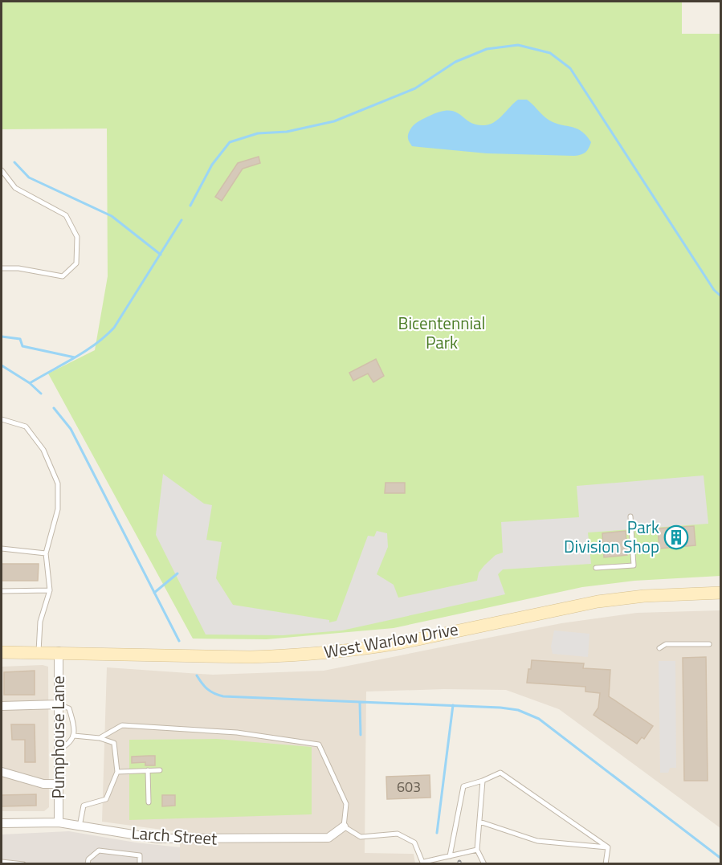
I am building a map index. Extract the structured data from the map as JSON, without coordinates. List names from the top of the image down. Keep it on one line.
{"streets":{"street":["West Warlow Drive","Pumphouse Lane","Larch Street"]},"crossings":[["West Warlow Drive","Pumphouse Lane"],["Pumphouse Lane","Larch Street"]],"parks":["Bicentennial Park"],"places":{"building":["Park Division Shop"]},"house_numbers":["603"]}
